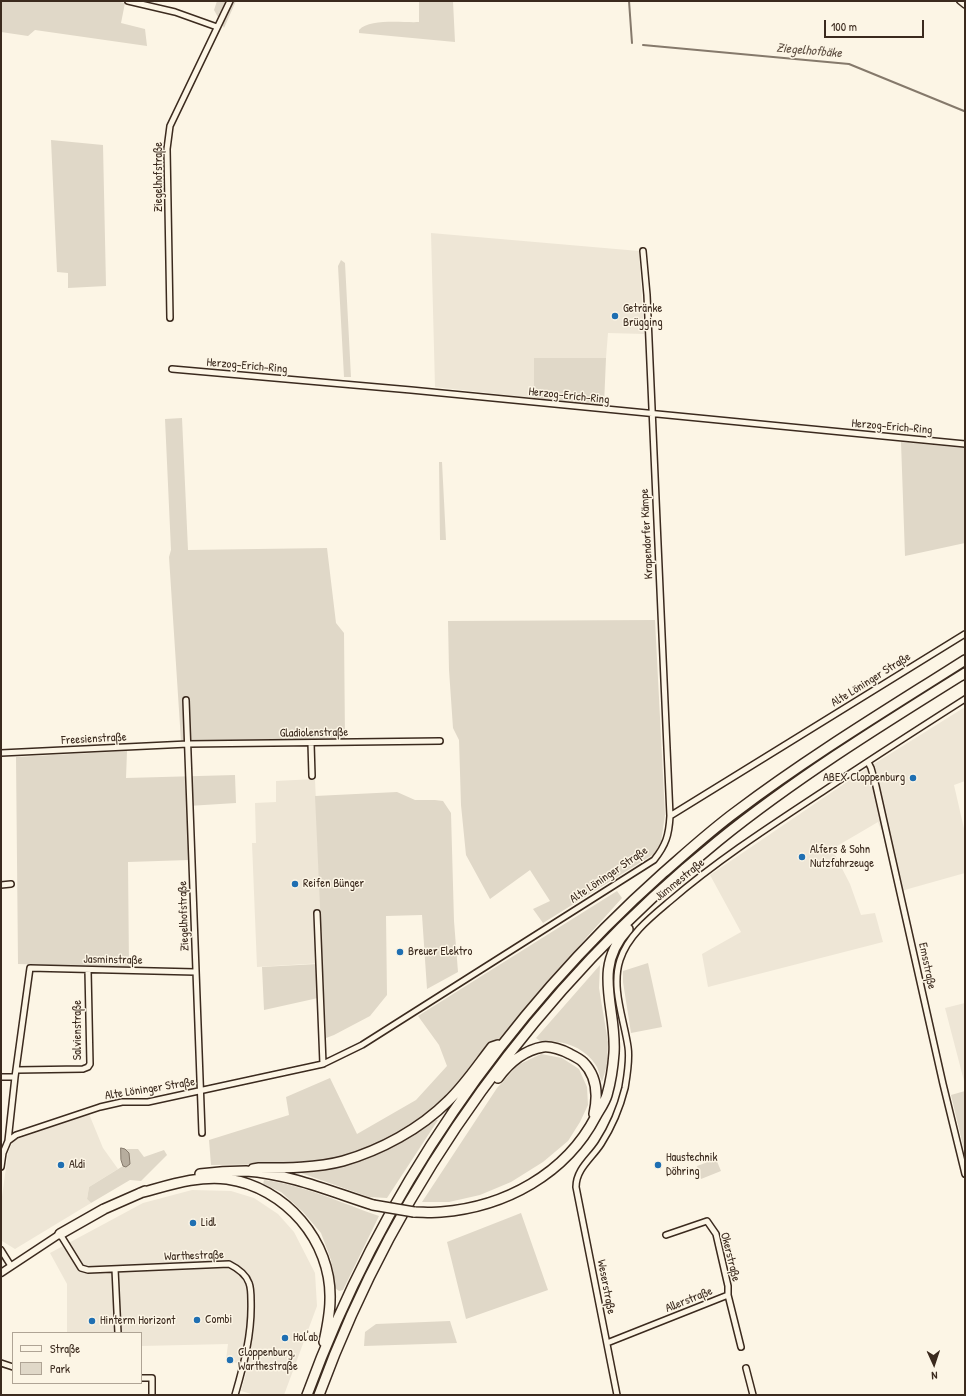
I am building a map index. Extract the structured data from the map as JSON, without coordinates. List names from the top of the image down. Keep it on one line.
{"streets":{"street":["Ziegelhofstraße","Herzog-Erich-Ring","Krapendorfer Kämpe","Alte Löninger Straße","Gladiolenstraße","Freesienstraße","Jümmestraße","Jasminstraße","Emsstraße","Salvienstraße","Warthestraße","Okerstraße","Weserstraße","Allerstraße"]},"crossings":[["Ziegelhofstraße","Alte Löninger Straße"],["Ziegelhofstraße","Gladiolenstraße"],["Ziegelhofstraße","Freesienstraße"],["Ziegelhofstraße","Jasminstraße"],["Herzog-Erich-Ring","Krapendorfer Kämpe"],["Krapendorfer Kämpe","Alte Löninger Straße"],["Gladiolenstraße","Freesienstraße"],["Jümmestraße","Emsstraße"],["Jümmestraße","Weserstraße"],["Jasminstraße","Salvienstraße"],["Okerstraße","Allerstraße"],["Weserstraße","Allerstraße"]],"water":["Ziegelhofbäke"],"places":["Getränke Brügging","ABEX Cloppenburg","Alfers & Sohn Nutzfahrzeuge","Reifen Bünger","Breuer Elektro","Aldi","Haustechnik Döhring","Lidl","Combi","Hinterm Horizont","Hol'ab","Cloppenburg, Warthestraße"],"legend":["Straße","Park"],"scale_bar":"100 m","north":"bottom"}
